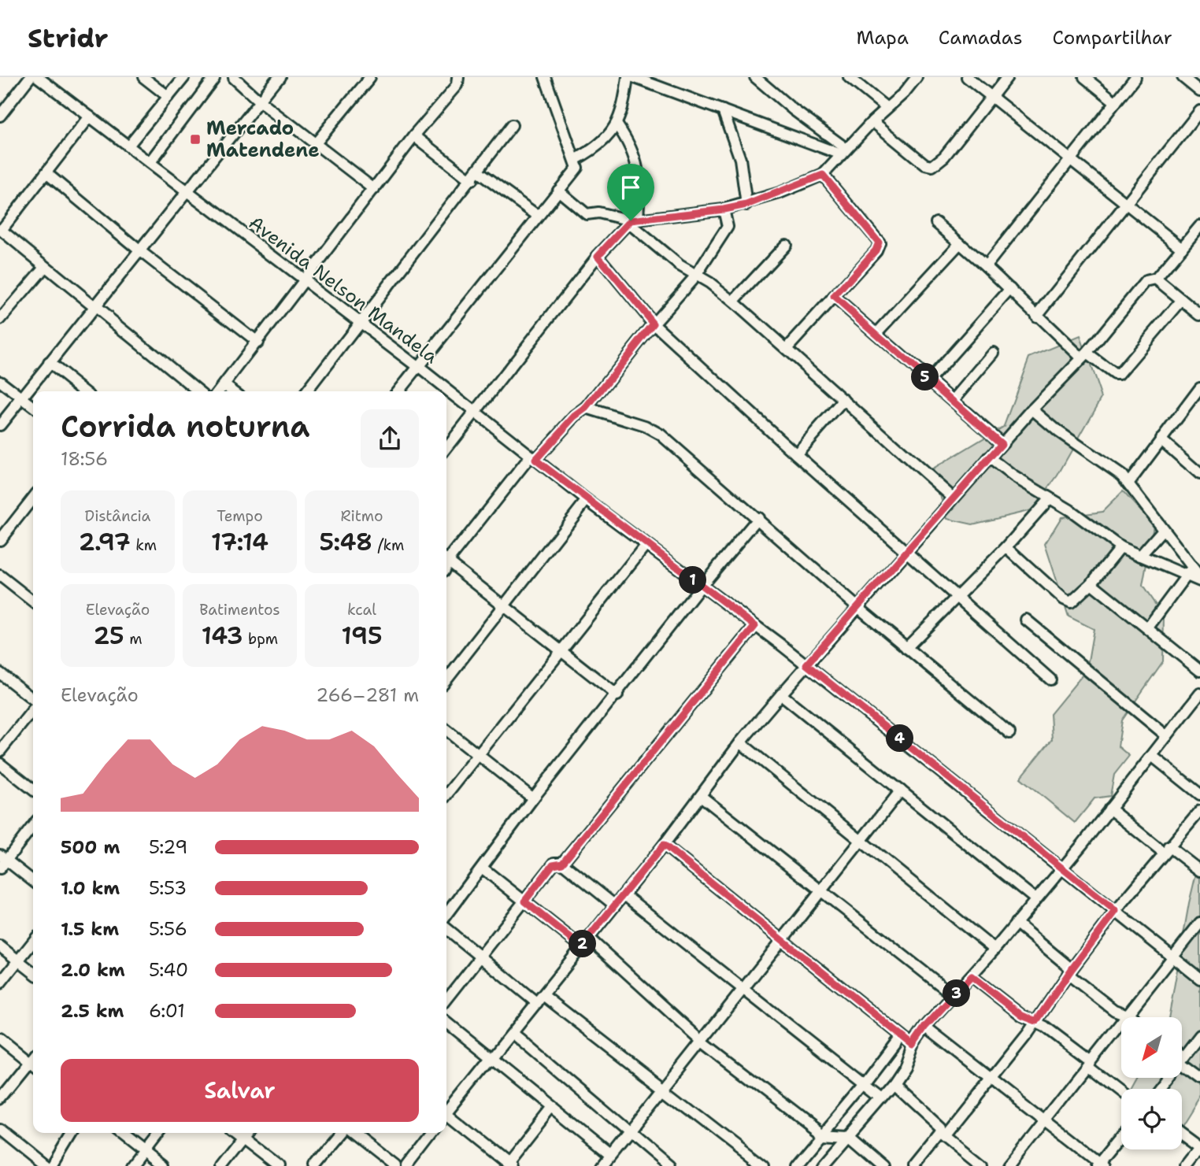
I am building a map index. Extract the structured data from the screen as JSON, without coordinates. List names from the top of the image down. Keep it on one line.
{"streets":{"street":["Avenida Nelson Mandela"]},"places":{"transit":["Mercado Matendene"]},"north":"bottom left","page":{"header":"Stridr","nav":["Mapa","Camadas","Compartilhar"],"pins":["5","1","4","2","3"],"heading":["Corrida noturna","18:56"],"stats":[["Distância","2.97 km"],["Tempo","17:14"],["Ritmo","5:48 /km"],["Elevação","25 m"],["Batimentos","143 bpm"],["kcal","195"]],"chart":["Elevação","266–281 m"],"list":[{"name":"500 m","note":"5:29"},{"name":"1.0 km","note":"5:53"},{"name":"1.5 km","note":"5:56"},{"name":"2.0 km","note":"5:40"},{"name":"2.5 km","note":"6:01"}],"buttons":"Salvar"}}
